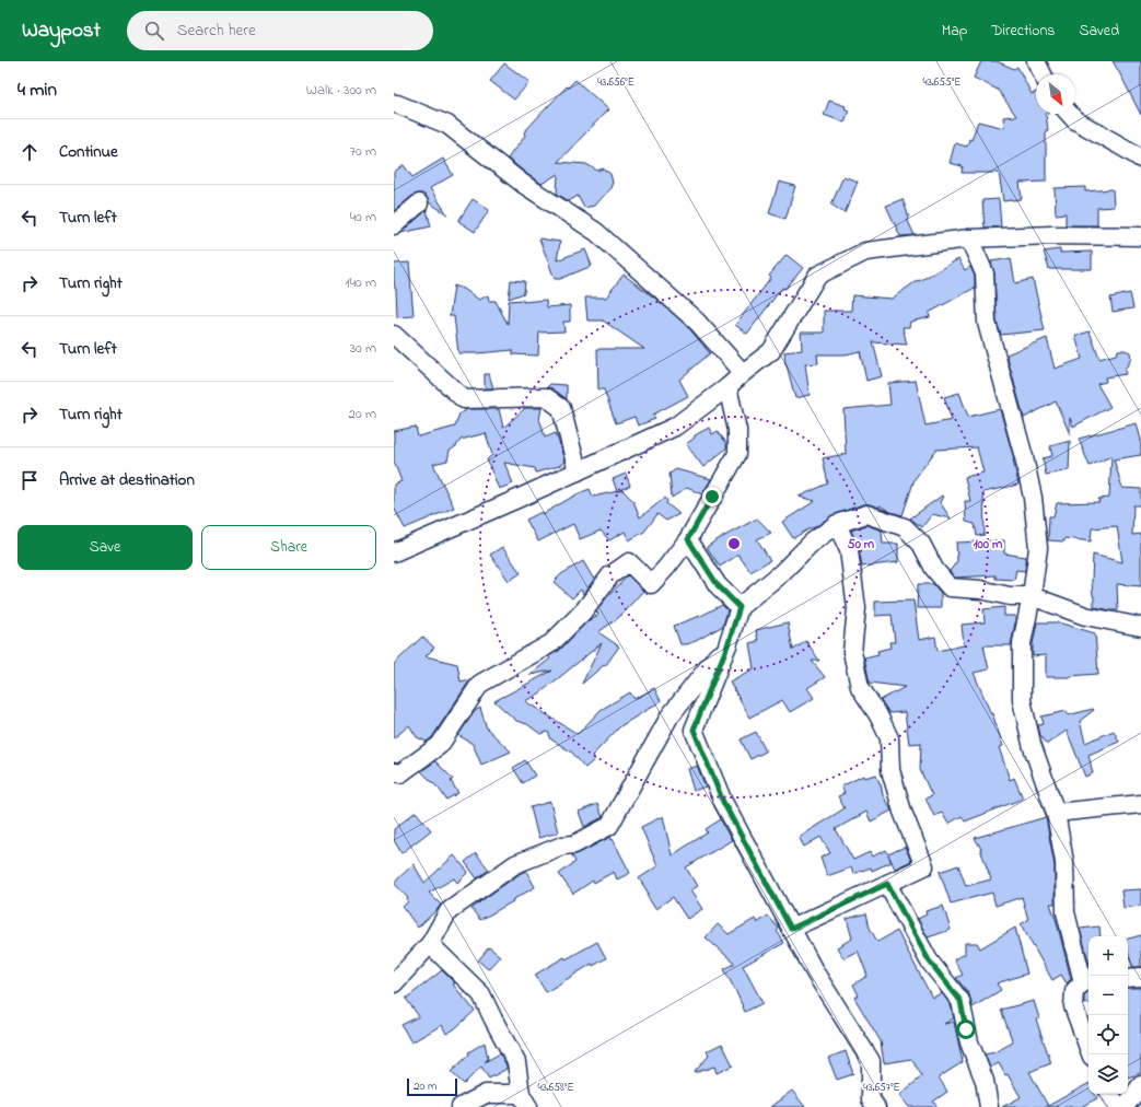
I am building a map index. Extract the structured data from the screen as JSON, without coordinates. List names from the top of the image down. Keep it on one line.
{"scale_bar":"20 m","north":"bottom right","page":{"header":"Waypost","search":"Search here","nav":["Map","Directions","Saved"],"heading":["4 min","Walk · 300 m"],"list":[["Continue","70 m"],["Turn left","40 m"],["Turn right","140 m"],["Turn left","30 m"],["Turn right","20 m"],"Arrive at destination"],"buttons":["Save","Share"],"map_buttons":["+","−"],"scale":"20 m"},"coordinates":["43.656°E","43.655°E","43.658°E","43.657°E"],"rings":["50 m","100 m"]}
